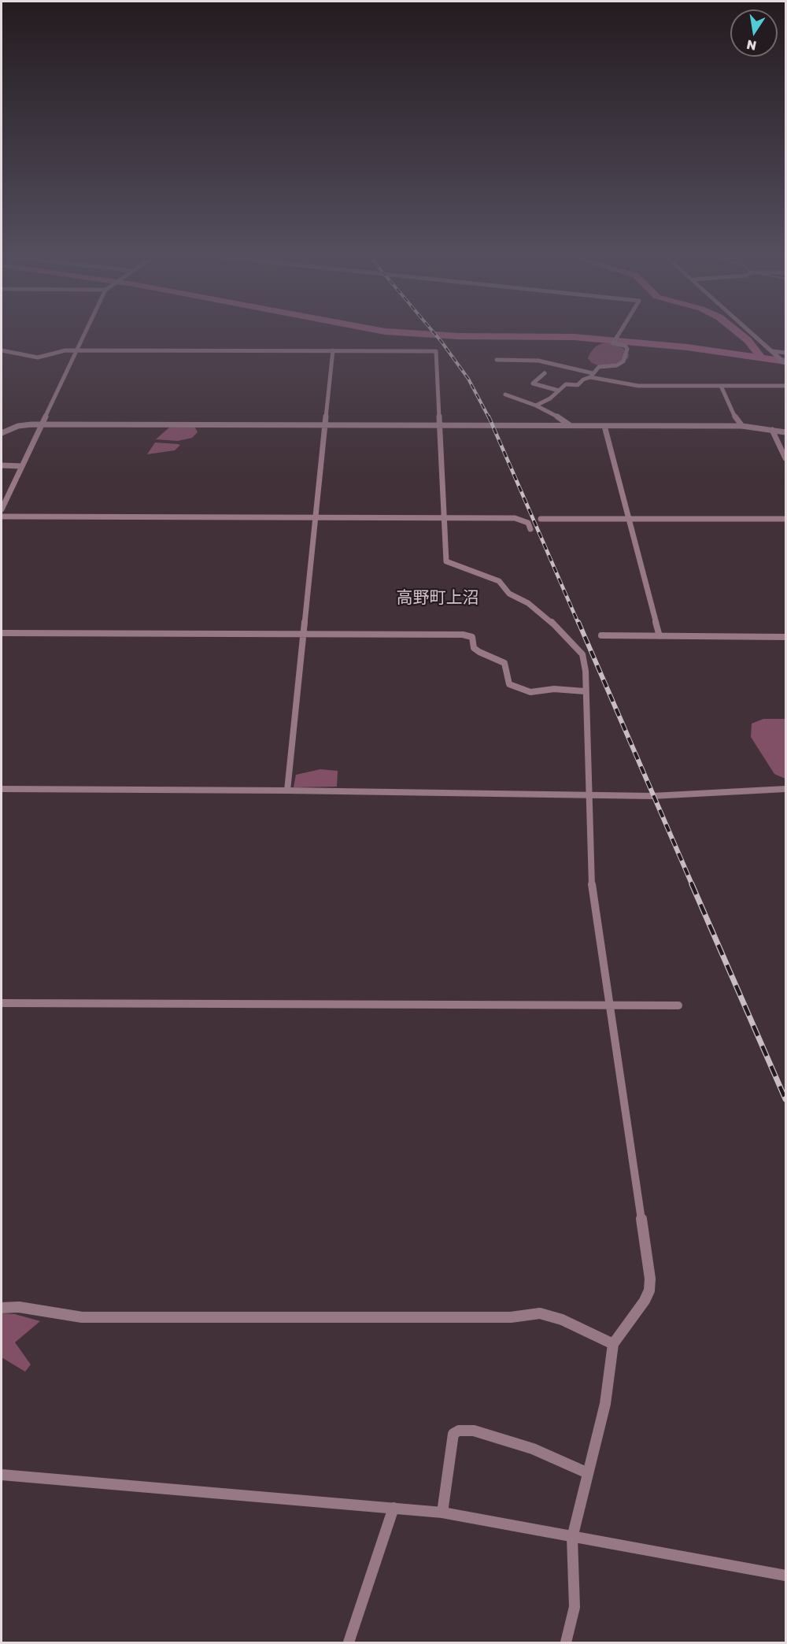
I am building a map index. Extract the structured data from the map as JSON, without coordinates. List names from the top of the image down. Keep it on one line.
{"districts":["高野町上沼"],"north":"bottom"}
